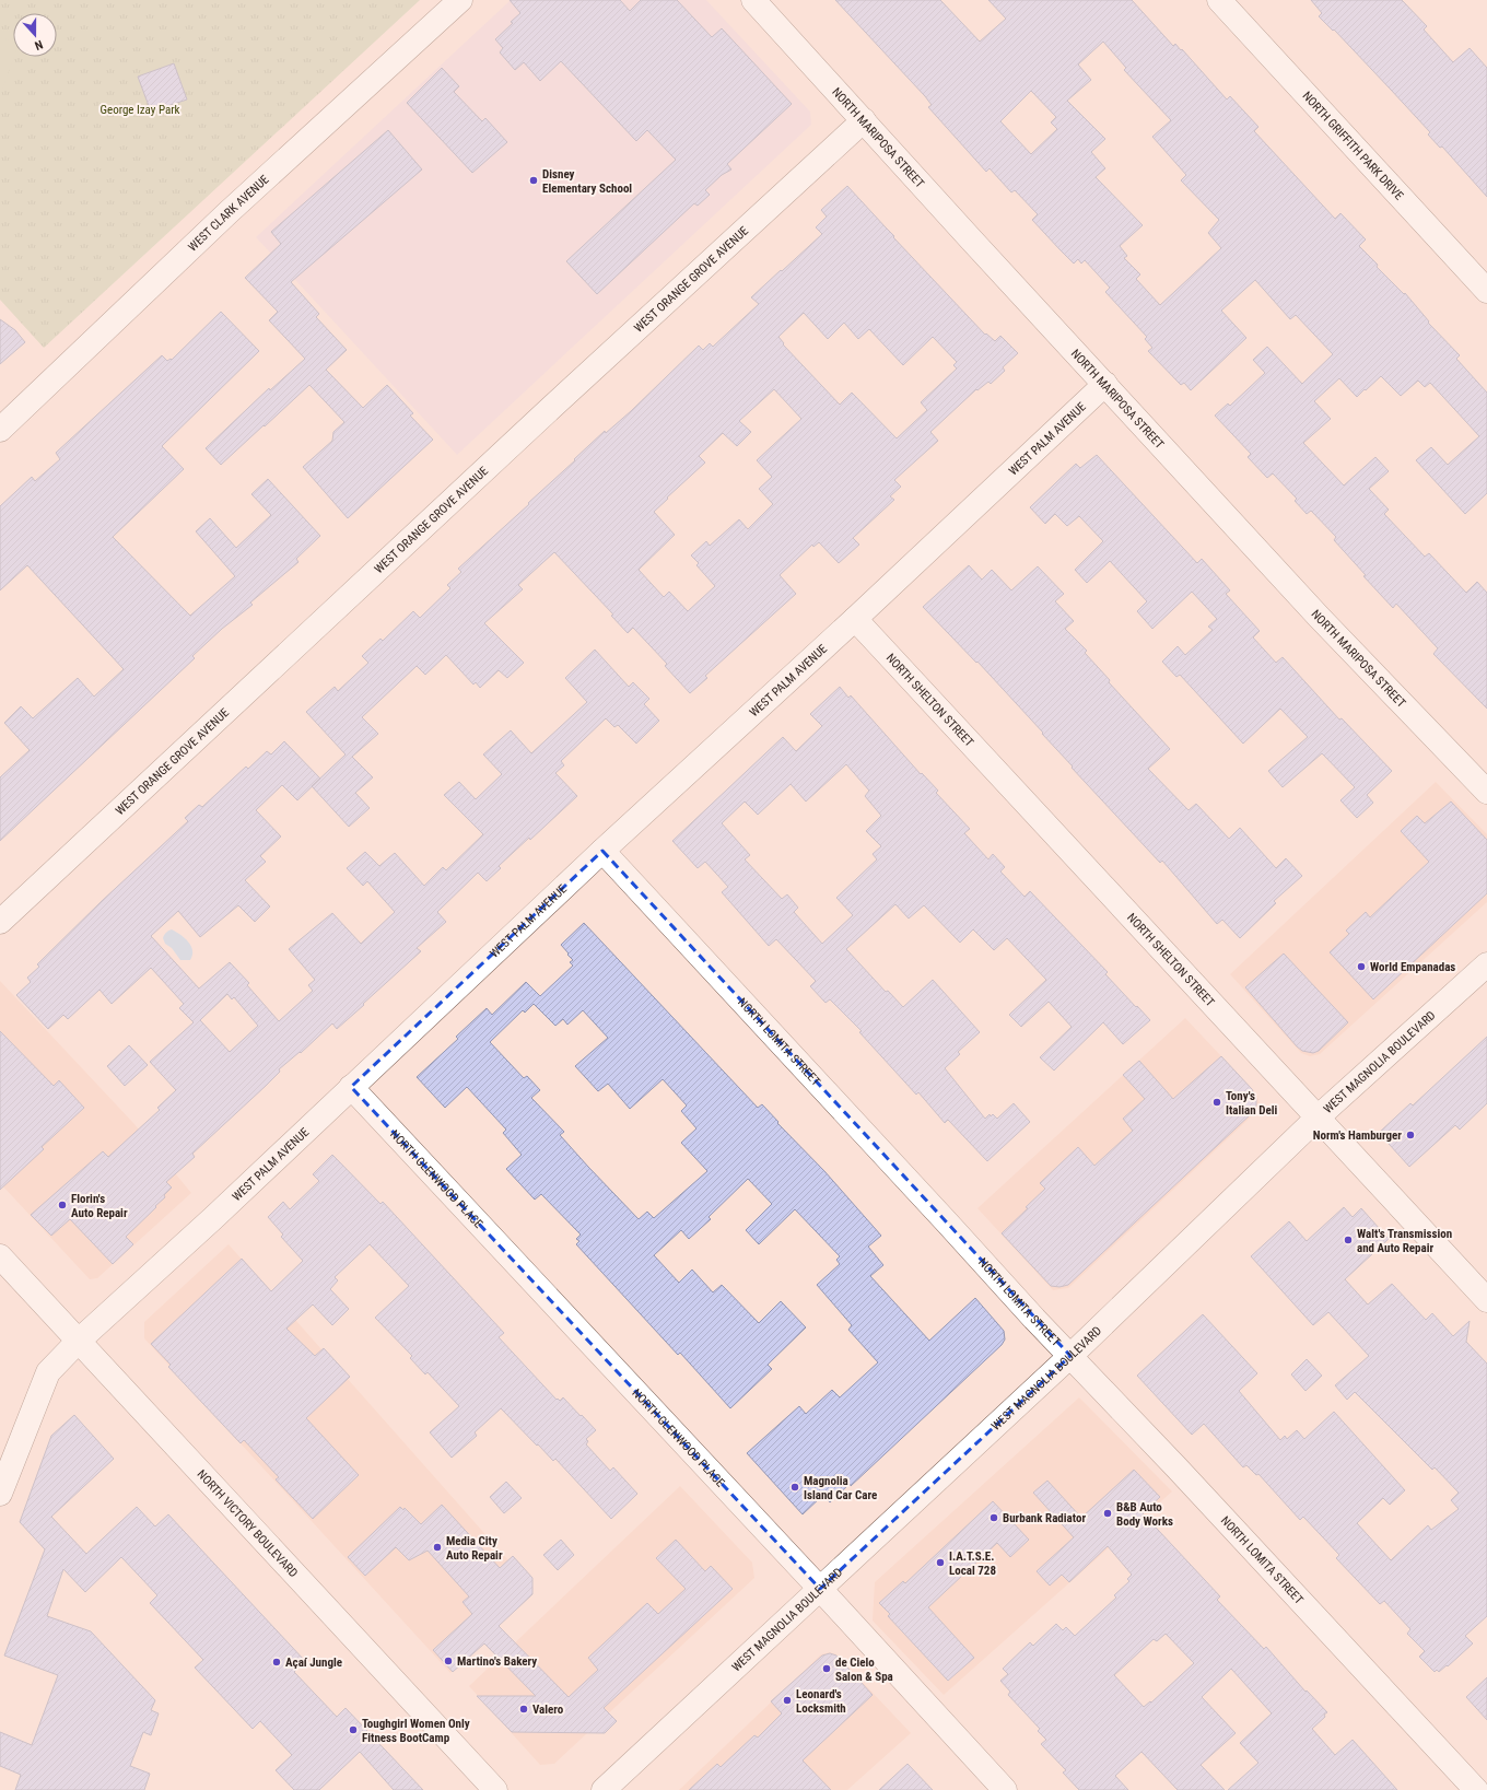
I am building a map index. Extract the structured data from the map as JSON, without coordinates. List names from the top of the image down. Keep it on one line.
{"streets":{"street":["NORTH MARIPOSA STREET","NORTH GRIFFITH PARK DRIVE","WEST CLARK AVENUE","WEST ORANGE GROVE AVENUE","WEST PALM AVENUE","NORTH SHELTON STREET","NORTH LOMITA STREET","WEST MAGNOLIA BOULEVARD","NORTH GLENWOOD PLACE","NORTH VICTORY BOULEVARD"]},"crossings":[["NORTH MARIPOSA STREET","WEST ORANGE GROVE AVENUE"],["NORTH MARIPOSA STREET","WEST PALM AVENUE"],["WEST PALM AVENUE","NORTH SHELTON STREET"],["WEST PALM AVENUE","NORTH LOMITA STREET"],["WEST PALM AVENUE","NORTH GLENWOOD PLACE"],["WEST PALM AVENUE","NORTH VICTORY BOULEVARD"],["NORTH SHELTON STREET","WEST MAGNOLIA BOULEVARD"],["NORTH LOMITA STREET","WEST MAGNOLIA BOULEVARD"],["WEST MAGNOLIA BOULEVARD","NORTH GLENWOOD PLACE"]],"parks":["George Izay Park"],"places":["Disney Elementary School","World Empanadas","Tony's Italian Deli","Norm's Hamburger","Florin's Auto Repair","Walt's Transmission and Auto Repair","Magnolia Island Car Care","B&B Auto Body Works","Burbank Radiator","Media City Auto Repair","I.A.T.S.E. Local 728","Martino's Bakery","Açaí Jungle","de Cielo Salon & Spa","Leonard's Locksmith","Valero","Toughgirl Women Only Fitness BootCamp"],"north":"bottom"}
